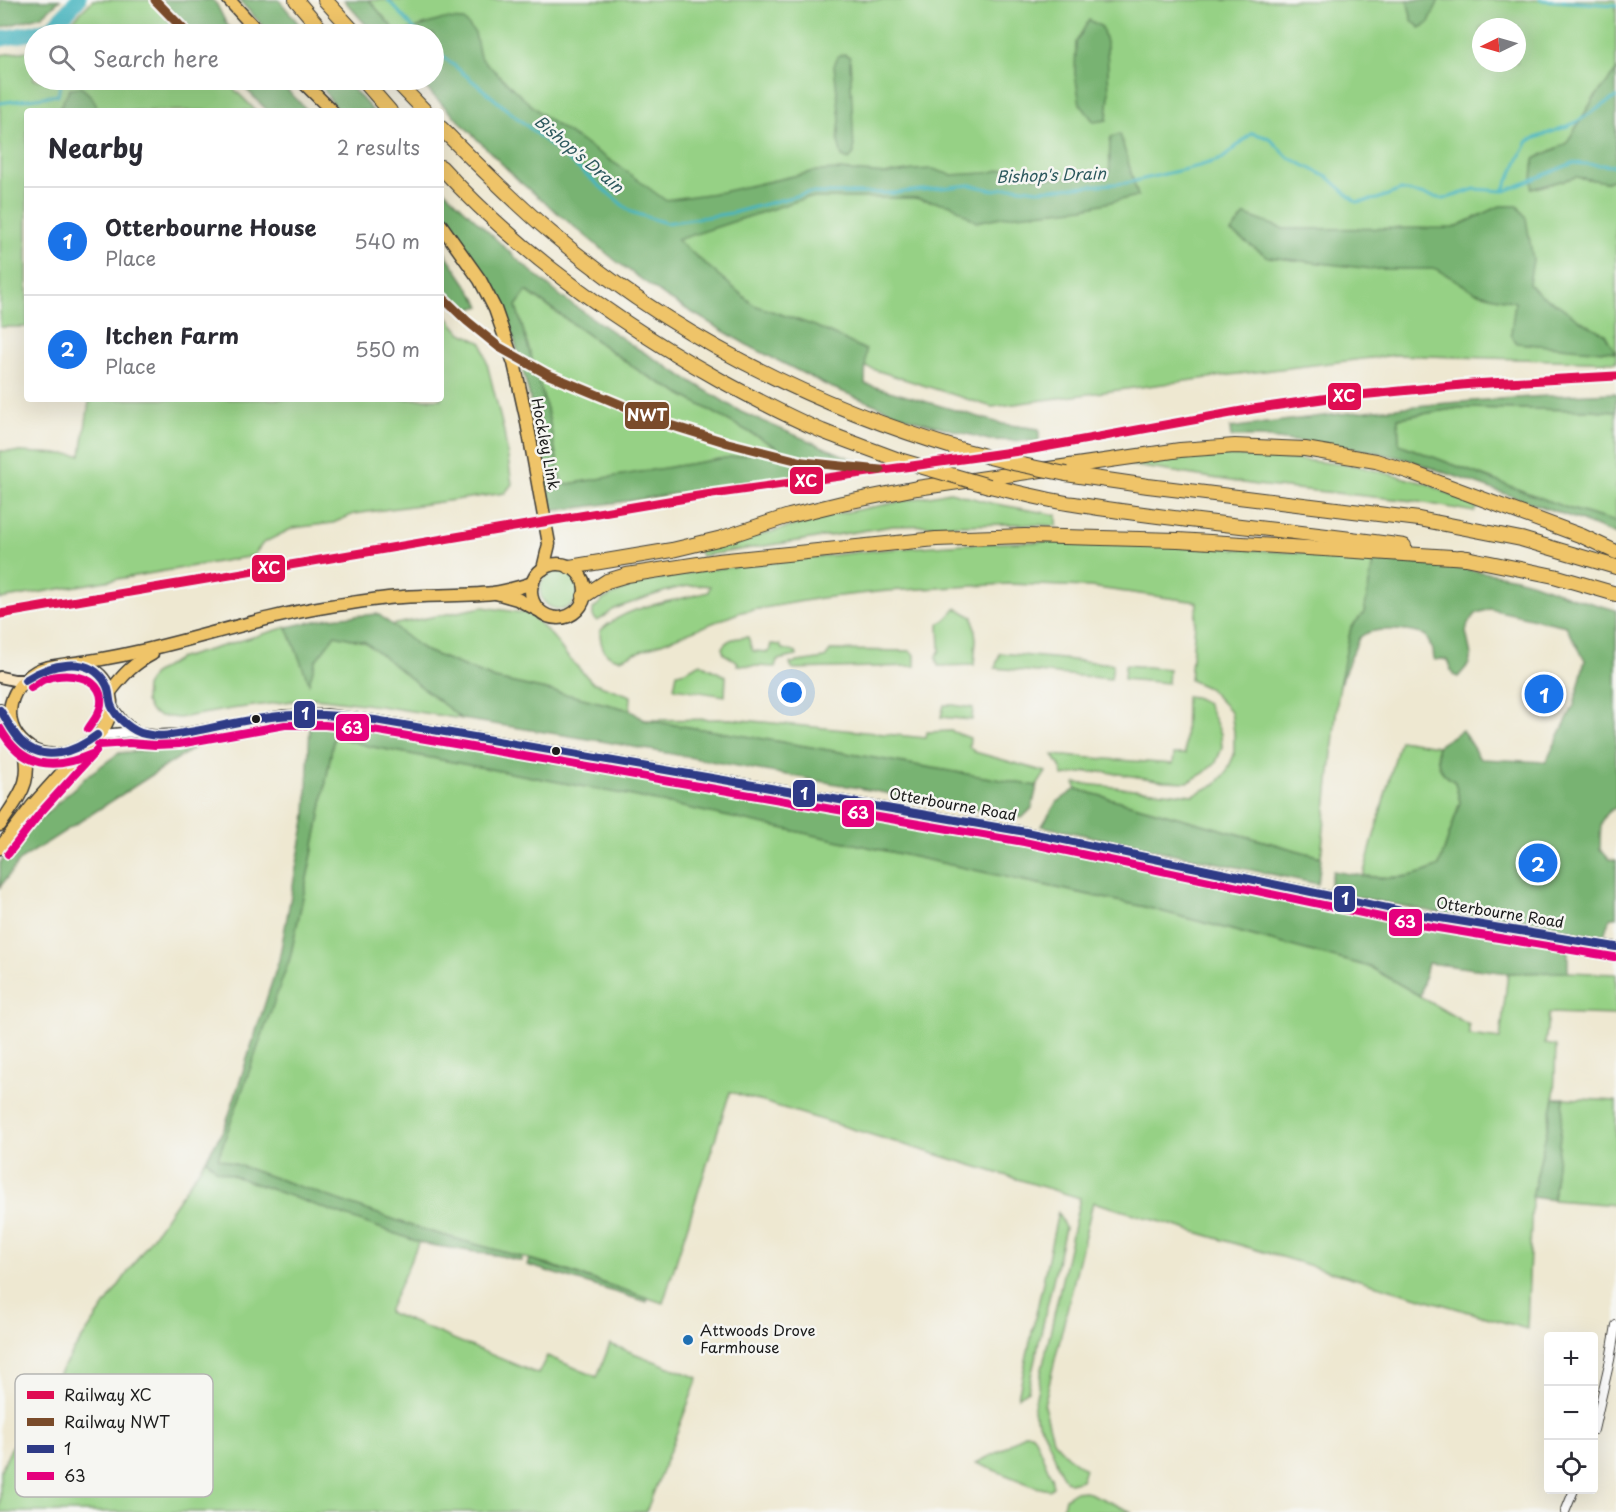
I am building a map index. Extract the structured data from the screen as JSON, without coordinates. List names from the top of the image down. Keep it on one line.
{"streets":{"main road":["Hockley Link"],"street":["Otterbourne Road"]},"water":["Bishop's Drain"],"places":["Attwoods Drove Farmhouse"],"lines":["rail line NWT","rail line XC","transit line 1","transit line 63"],"legend":["Railway XC","Railway NWT","1","63"],"north":"left","page":{"search":"Search here","heading":["Nearby","2 results"],"list":[{"mark":"1","name":"Otterbourne House","note":"Place","value":"540 m"},{"mark":"2","name":"Itchen Farm","note":"Place","value":"550 m"}],"pins":["1","2"],"map_buttons":["+","−"]}}
